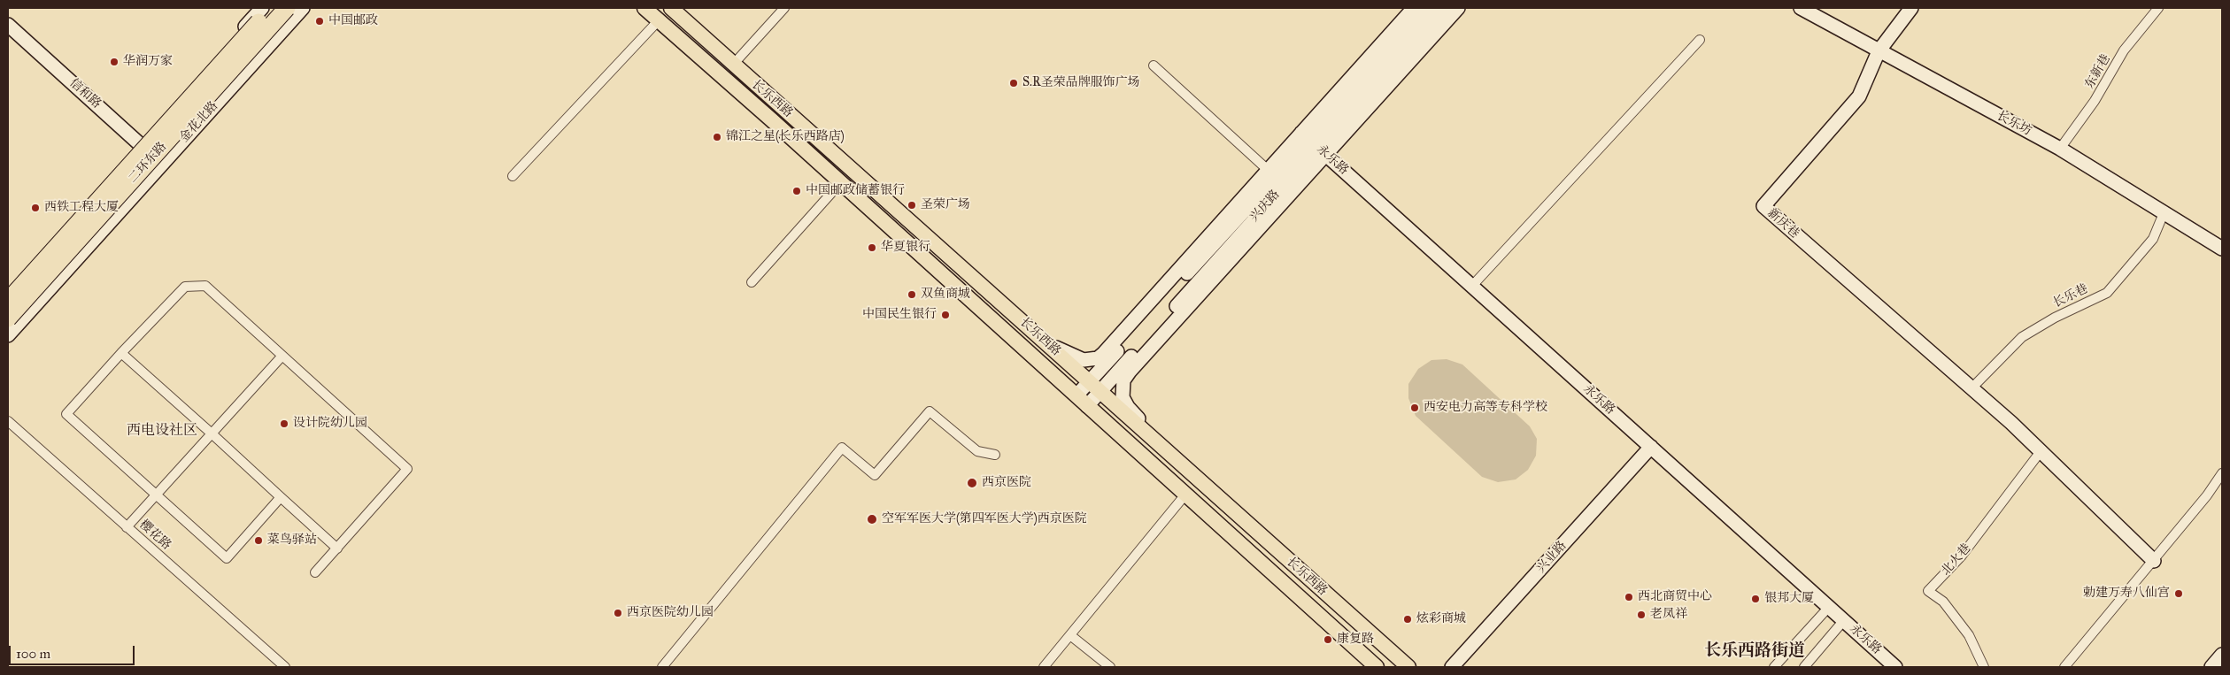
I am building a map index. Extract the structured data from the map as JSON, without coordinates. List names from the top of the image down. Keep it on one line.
{"streets":{"highway":["二环东路"],"main road":["长乐西路"],"street":["东新巷","信和路","金花北路","长乐坊","永乐路","兴庆路","新庆巷","长乐巷","樱花路","兴业路","北火巷"]},"crossings":[["东新巷","长乐坊"],["信和路","金花北路"],["长乐西路","兴庆路"],["长乐坊","新庆巷"],["长乐坊","长乐巷"],["永乐路","兴庆路"],["永乐路","兴业路"],["新庆巷","长乐巷"]],"districts":["西电设社区","长乐西路街道"],"places":["中国邮政","华润万家","S.R圣荣品牌服饰广场","锦江之星(长乐西路店)","中国邮政储蓄银行","圣荣广场","西铁工程大厦","华夏银行","双鱼商城","中国民生银行","西安电力高等专科学校","设计院幼儿园","西京医院","空军军医大学(第四军医大学)西京医院","菜鸟驿站","勅建万寿八仙宫","西北商贸中心","银邦大厦","西京医院幼儿园","老凤祥","炫彩商城","康复路"],"scale_bar":"100 m"}
